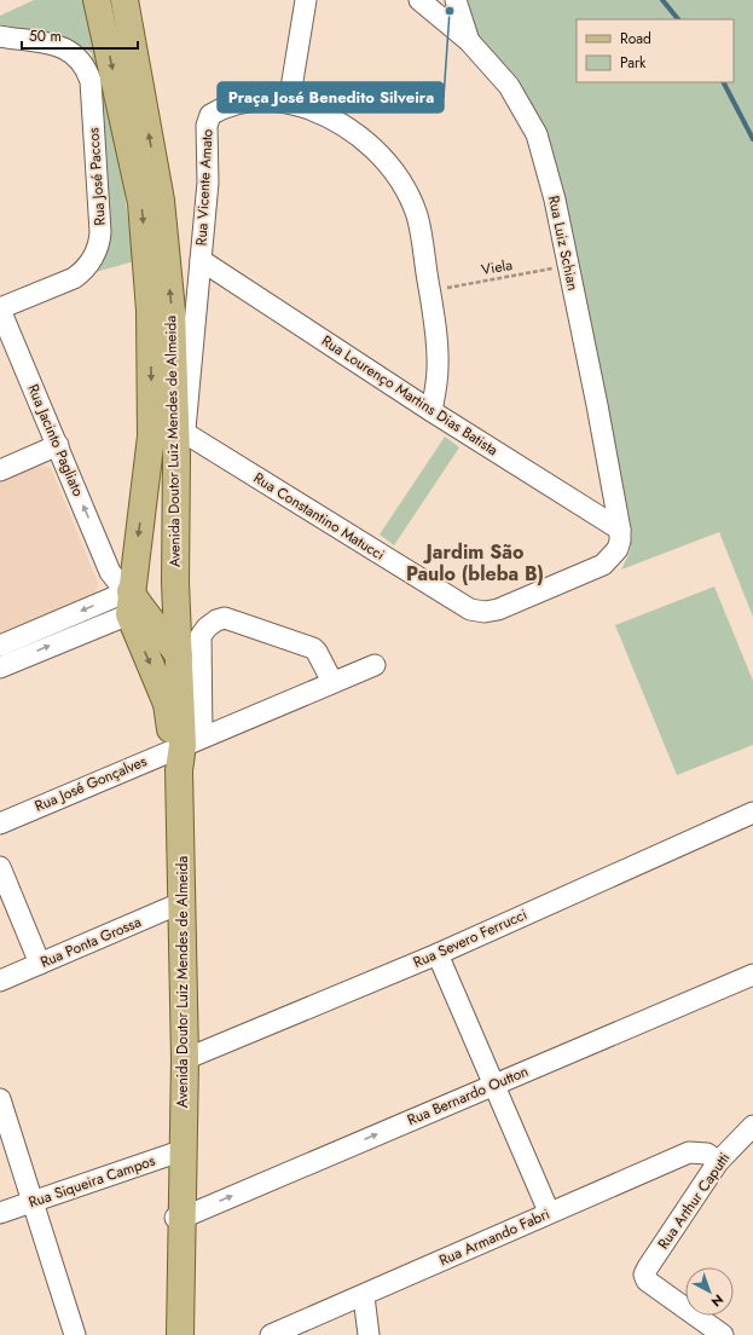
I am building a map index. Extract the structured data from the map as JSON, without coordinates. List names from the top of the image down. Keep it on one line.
{"streets":{"main road":["Avenida Doutor Luiz Mendes de Almeida"],"street":["Rua José Paccos","Rua Vicente Amato","Rua Luiz Schian","Rua Lourenço Martins Dias Batista","Rua Jacinto Pagliato","Rua Constantino Matucci","Rua José Gonçalves","Rua Severo Ferrucci","Rua Ponta Grossa","Rua Bernardo Outton","Rua Siqueira Campos","Rua Arthur Caputti","Rua Armando Fabri"],"path":["Viela"]},"crossings":[["Rua José Paccos","Rua Jacinto Pagliato"],["Rua Vicente Amato","Viela"],["Rua Vicente Amato","Rua Lourenço Martins Dias Batista"],["Rua Vicente Amato","Avenida Doutor Luiz Mendes de Almeida"],["Rua Luiz Schian","Viela"],["Rua Luiz Schian","Rua Lourenço Martins Dias Batista"],["Rua Luiz Schian","Rua Constantino Matucci"],["Rua Lourenço Martins Dias Batista","Rua Constantino Matucci"],["Rua Jacinto Pagliato","Avenida Doutor Luiz Mendes de Almeida"],["Avenida Doutor Luiz Mendes de Almeida","Rua Constantino Matucci"],["Avenida Doutor Luiz Mendes de Almeida","Rua José Gonçalves"],["Avenida Doutor Luiz Mendes de Almeida","Rua Severo Ferrucci"],["Avenida Doutor Luiz Mendes de Almeida","Rua Ponta Grossa"],["Avenida Doutor Luiz Mendes de Almeida","Rua Bernardo Outton"],["Avenida Doutor Luiz Mendes de Almeida","Rua Siqueira Campos"],["Rua Arthur Caputti","Rua Armando Fabri"]],"one_way":["Rua Jacinto Pagliato","Rua Bernardo Outton"],"districts":["Jardim São Paulo (bleba B)"],"places":["Praça José Benedito Silveira"],"legend":["Road","Park"],"scale_bar":"50 m","north":"bottom right"}
